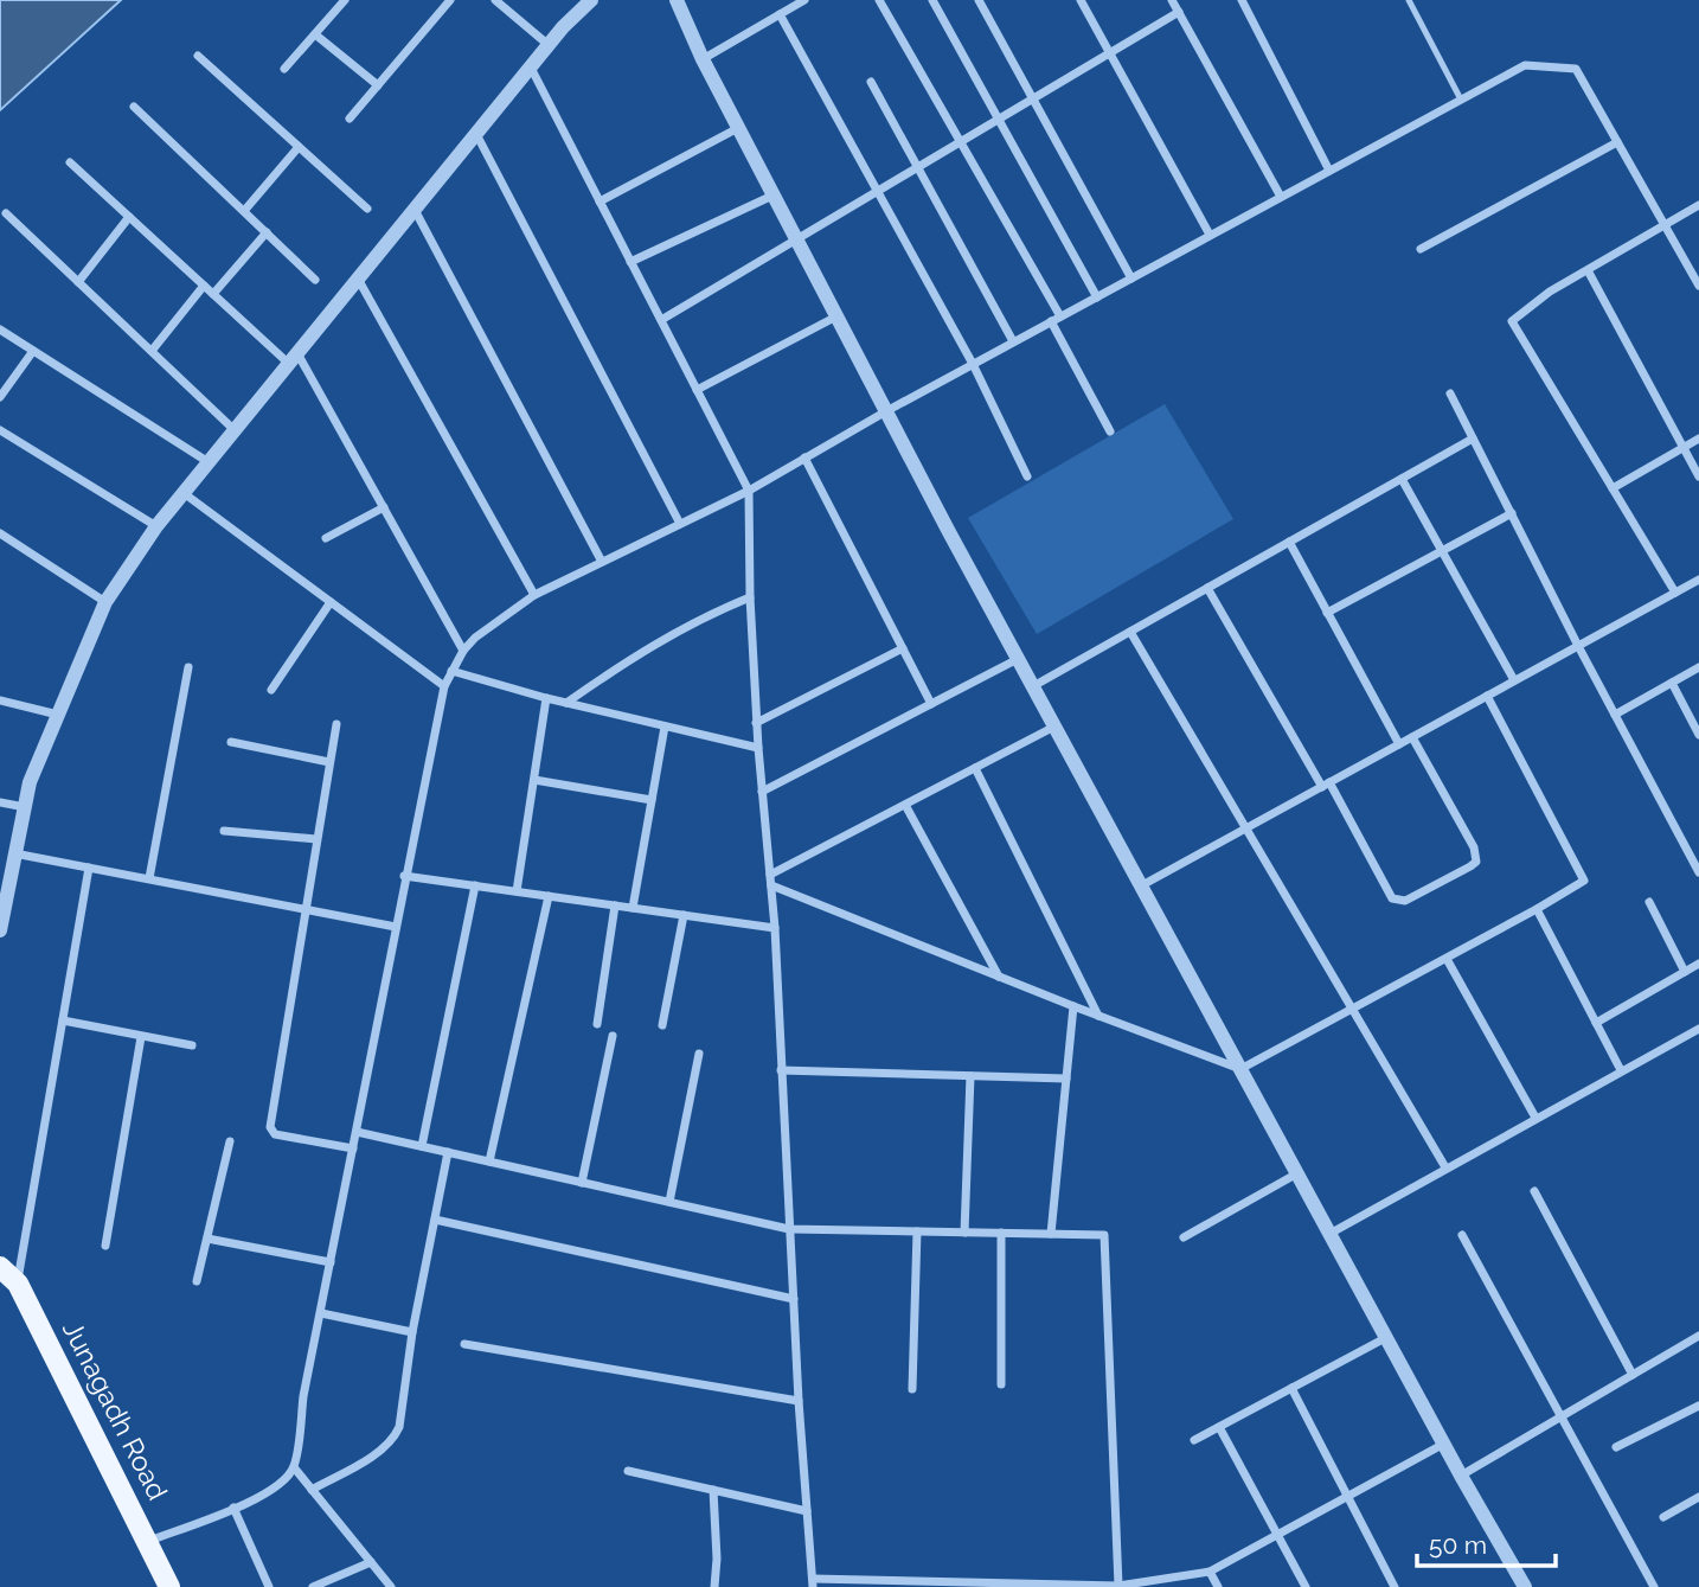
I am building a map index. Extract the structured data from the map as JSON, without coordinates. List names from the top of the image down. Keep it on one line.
{"streets":{"main road":["Junagadh Road"]},"scale_bar":"50 m"}
